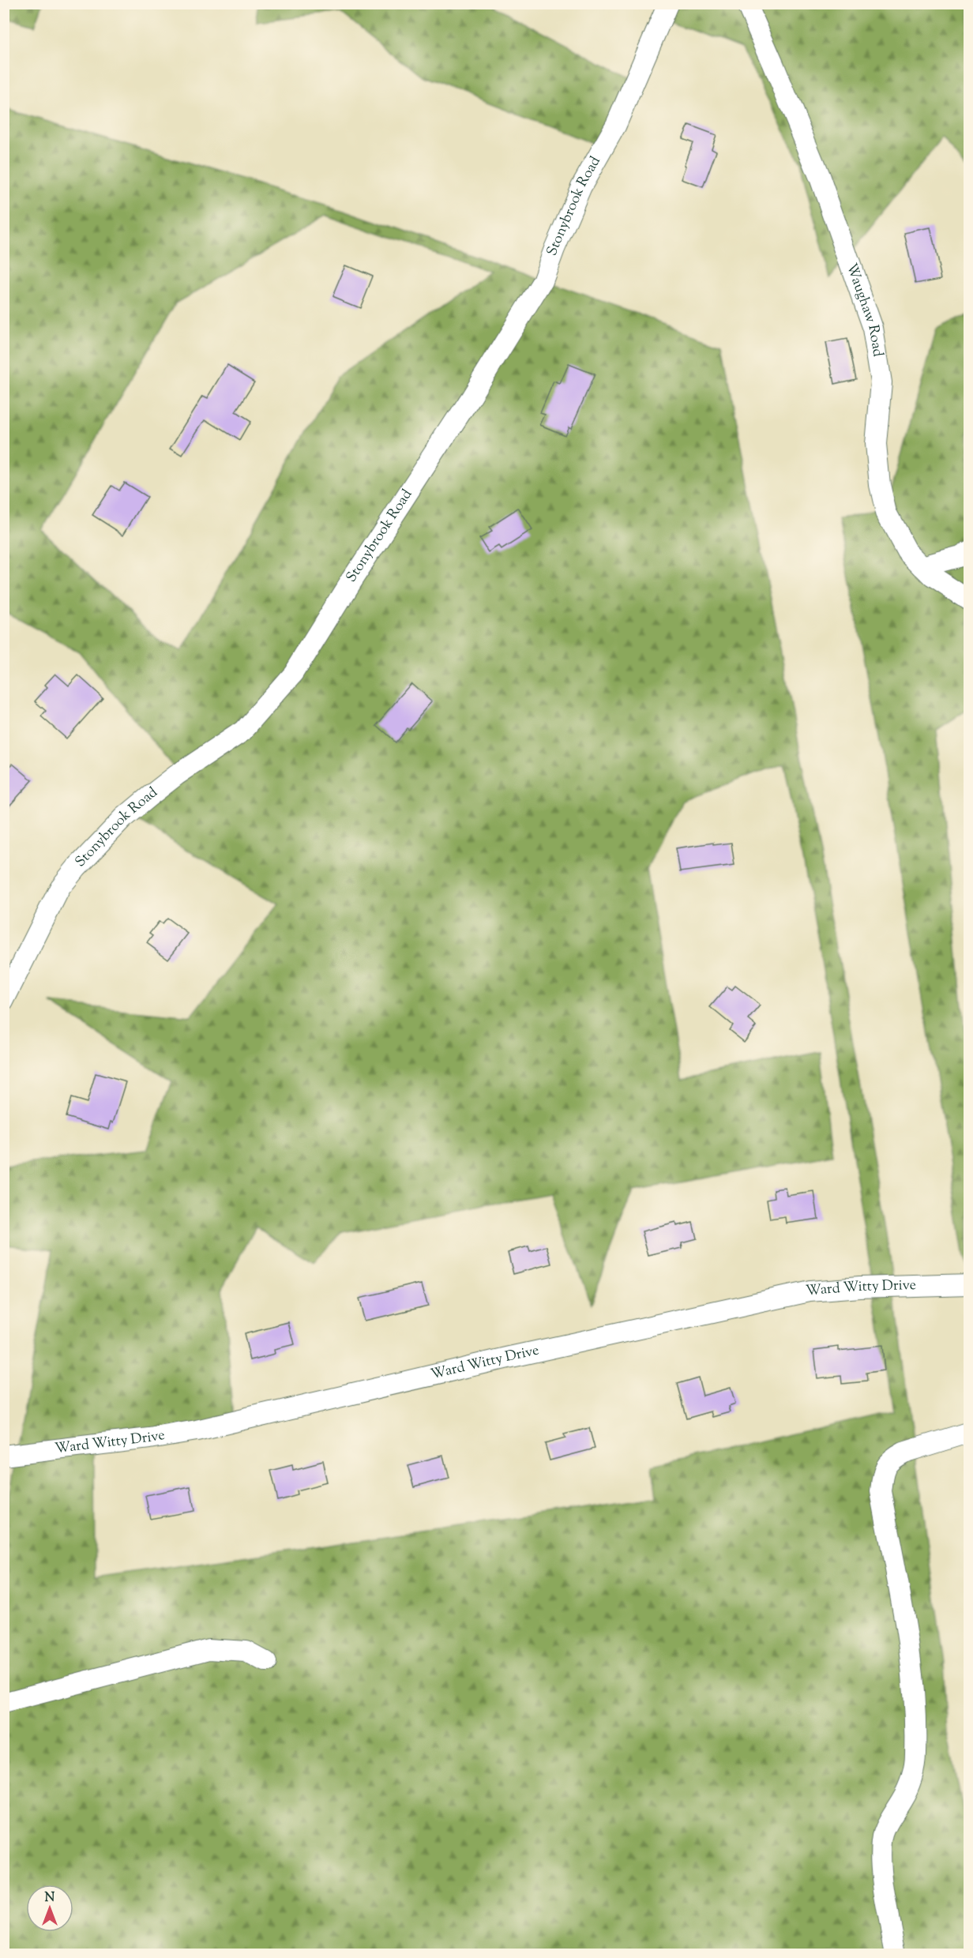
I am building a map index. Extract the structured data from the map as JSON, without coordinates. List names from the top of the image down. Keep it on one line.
{"streets":{"street":["Stonybrook Road","Waughaw Road","Ward Witty Drive"]},"north":"top"}
